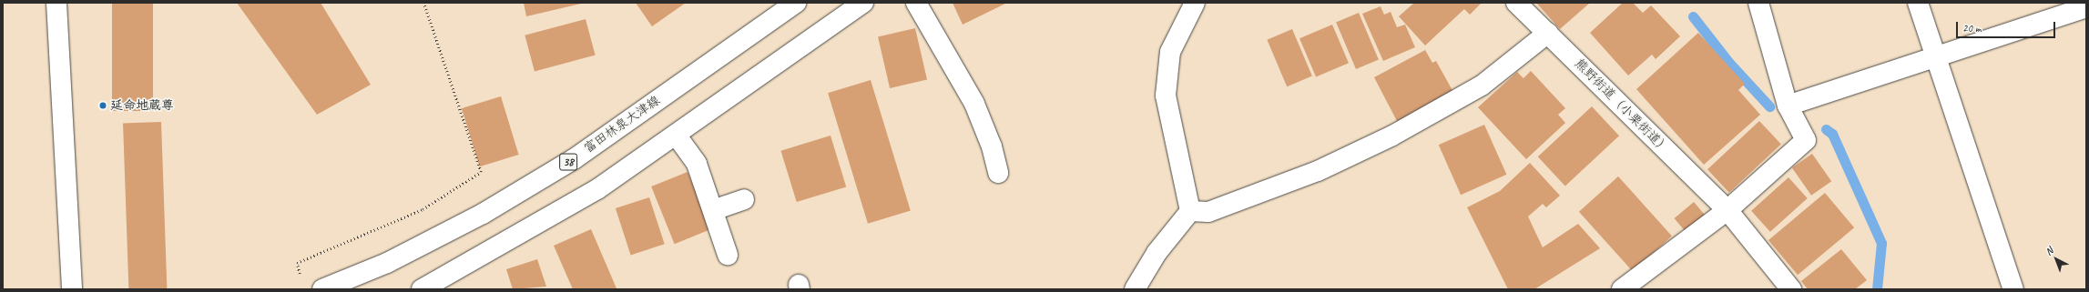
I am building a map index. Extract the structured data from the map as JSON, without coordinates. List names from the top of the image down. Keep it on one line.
{"streets":{"street":["熊野街道（小栗街道）","富田林泉大津線","38"]},"places":["延命地蔵尊"],"scale_bar":"20 m","north":"top left"}
